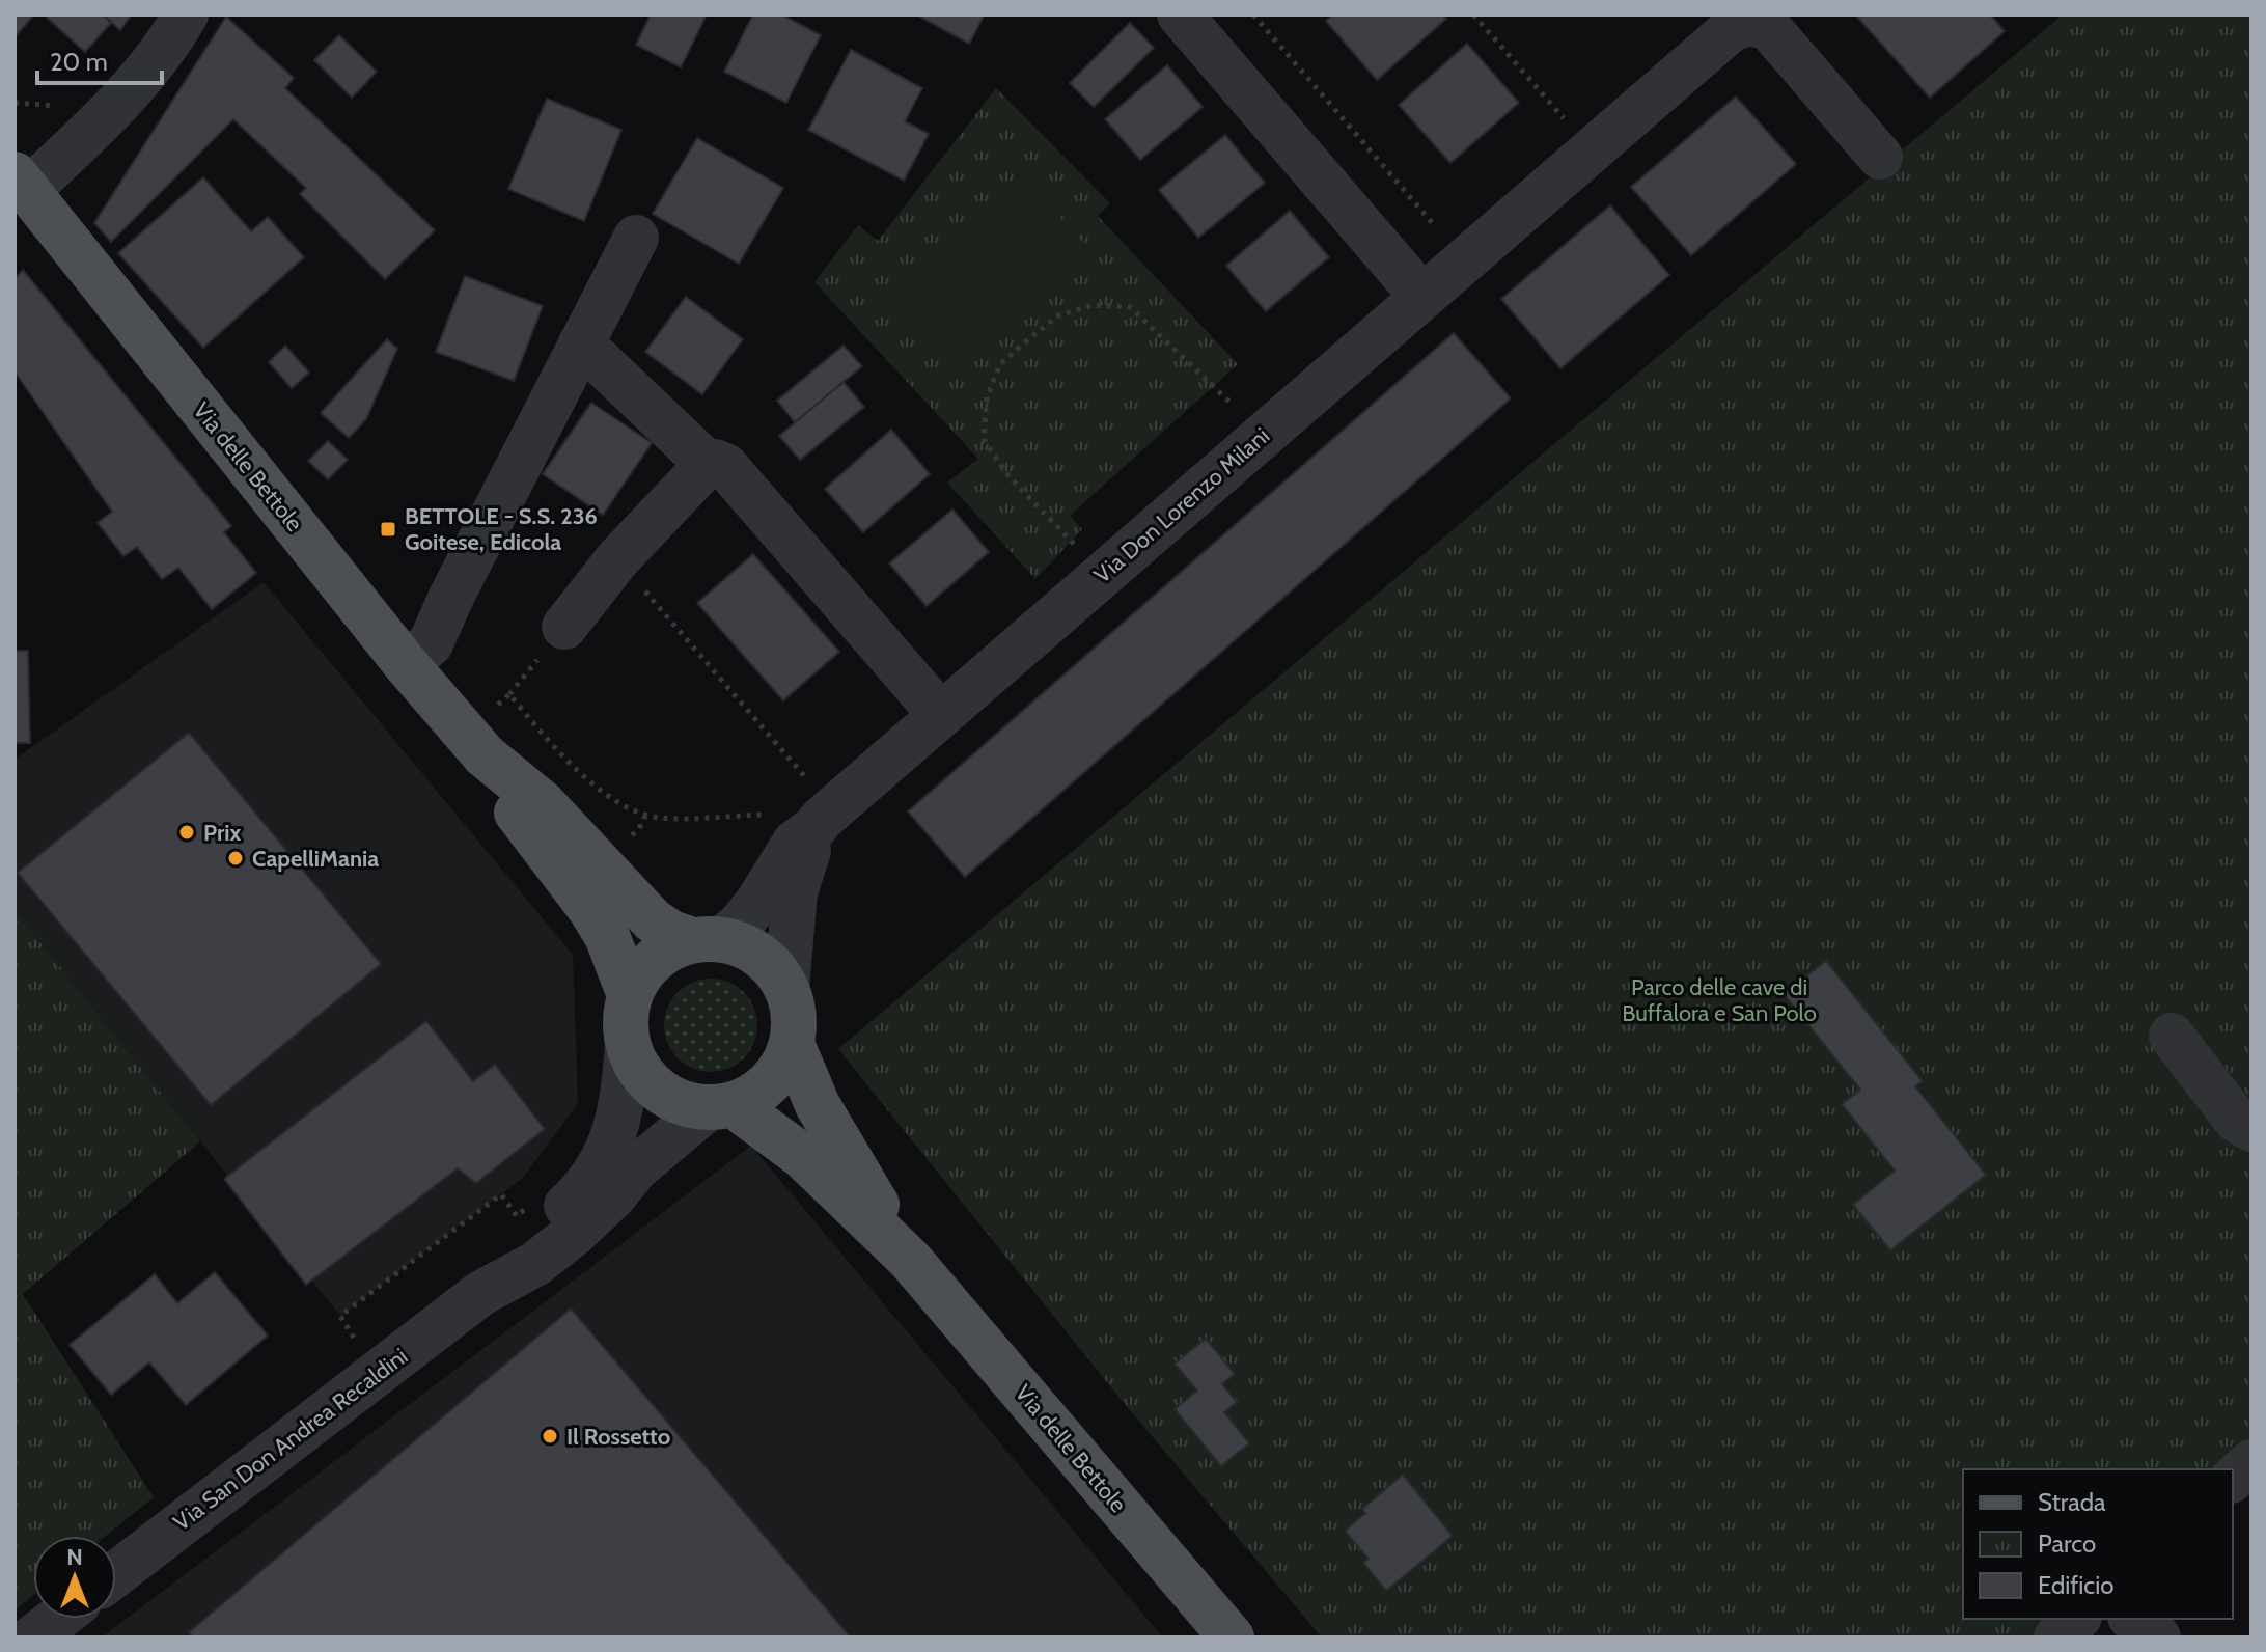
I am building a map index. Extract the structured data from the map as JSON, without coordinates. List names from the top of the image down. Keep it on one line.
{"streets":{"main road":["Via delle Bettole"],"street":["Via Don Lorenzo Milani","Via San Don Andrea Recaldini"]},"crossings":[["Via delle Bettole","Via Don Lorenzo Milani"],["Via delle Bettole","Via San Don Andrea Recaldini"],["Via Don Lorenzo Milani","Via San Don Andrea Recaldini"]],"parks":["Parco delle cave di Buffalora e San Polo"],"places":{"transit":["BETTOLE - S.S. 236 Goitese, Edicola"],"other":["Prix","CapelliMania","Il Rossetto"]},"legend":["Strada","Parco","Edificio"],"scale_bar":"20 m","north":"top"}
